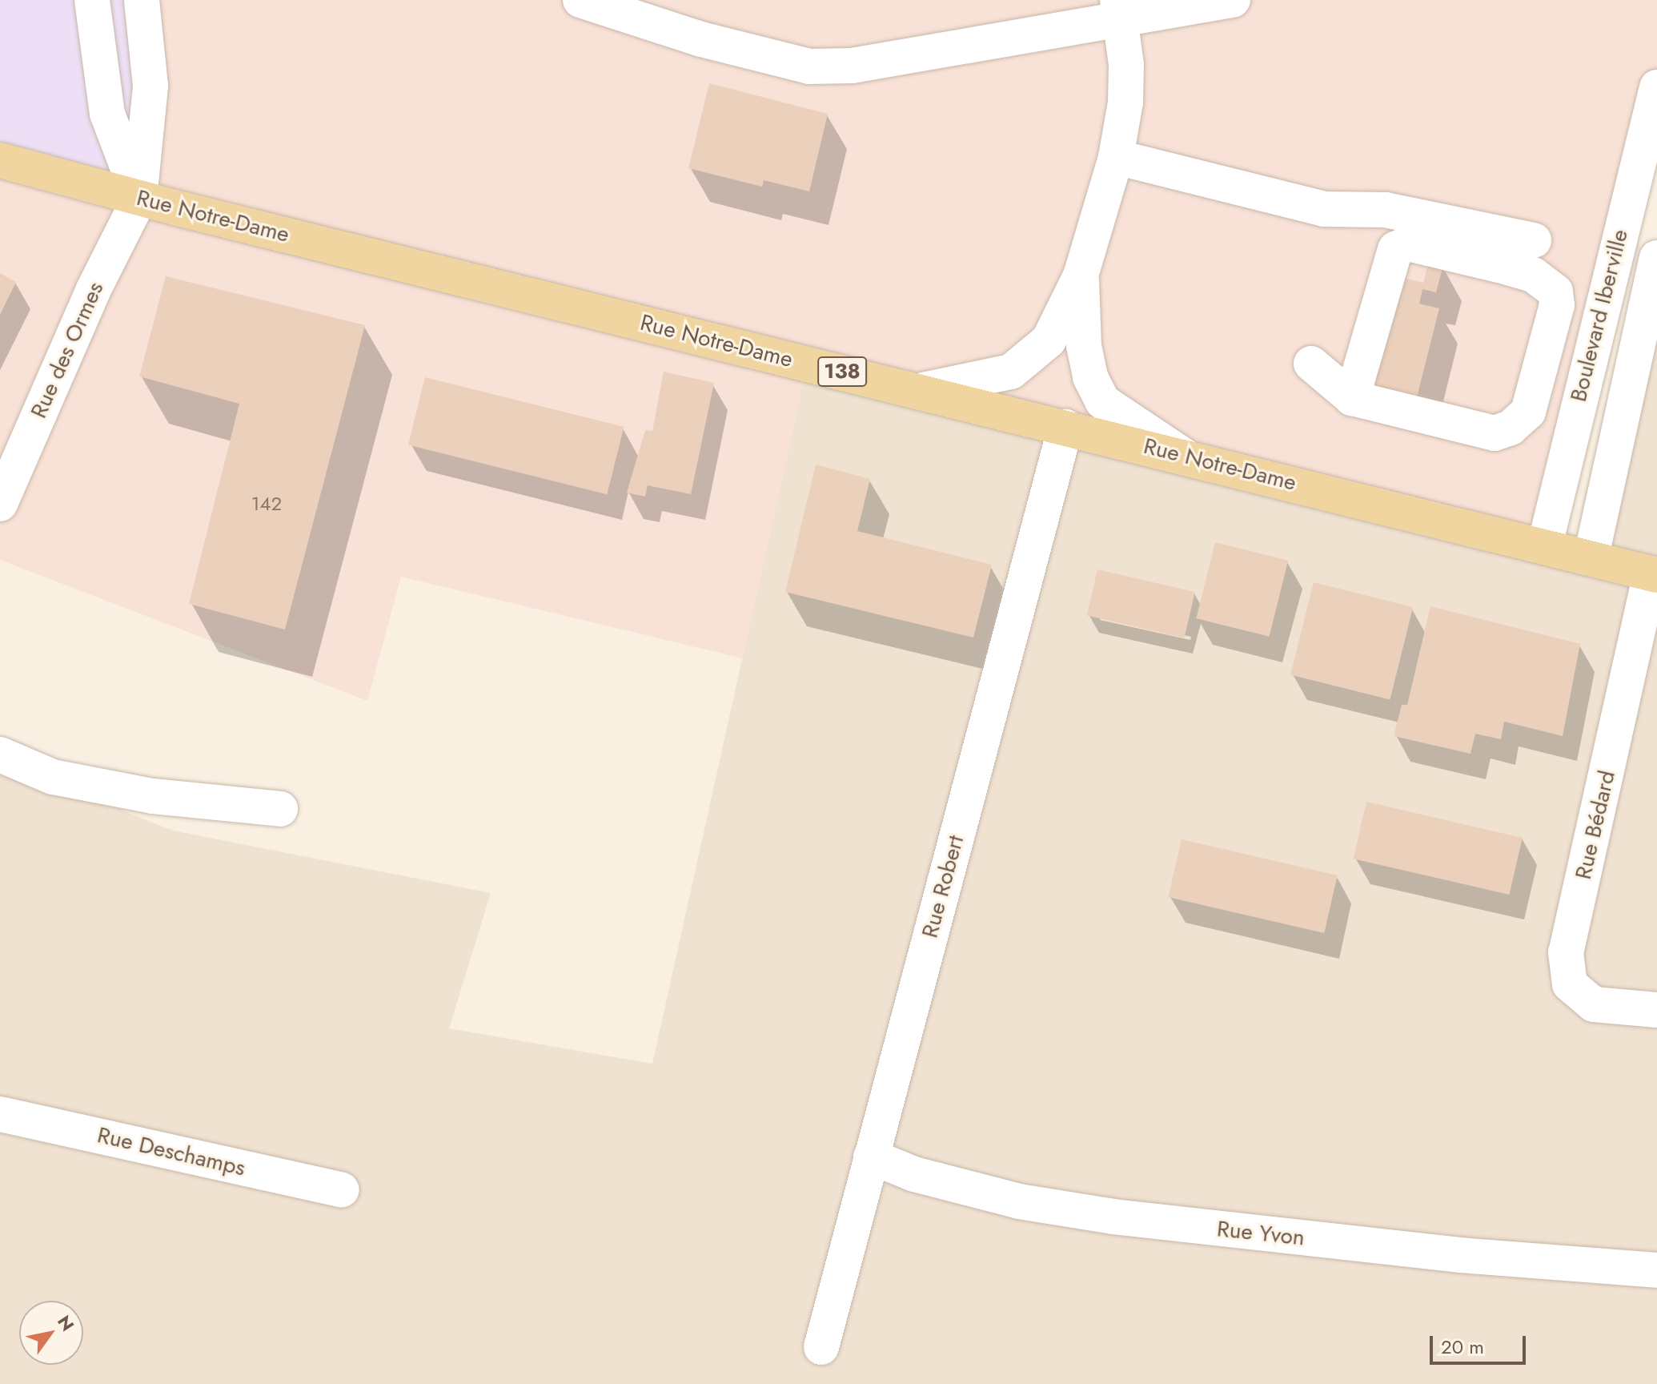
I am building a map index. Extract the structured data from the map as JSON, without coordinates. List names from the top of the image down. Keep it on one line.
{"streets":{"main road":["Rue Notre-Dame","138"],"street":["Boulevard Iberville","Rue des Ormes","Rue Bédard","Rue Robert","Rue Deschamps","Rue Yvon"]},"crossings":[["Rue Notre-Dame","Boulevard Iberville"],["Rue Notre-Dame","Rue des Ormes"],["Rue Notre-Dame","Rue Bédard"],["Rue Notre-Dame","Rue Robert"],["Rue Robert","Rue Yvon"]],"house_numbers":["142"],"scale_bar":"20 m","north":"top right"}
